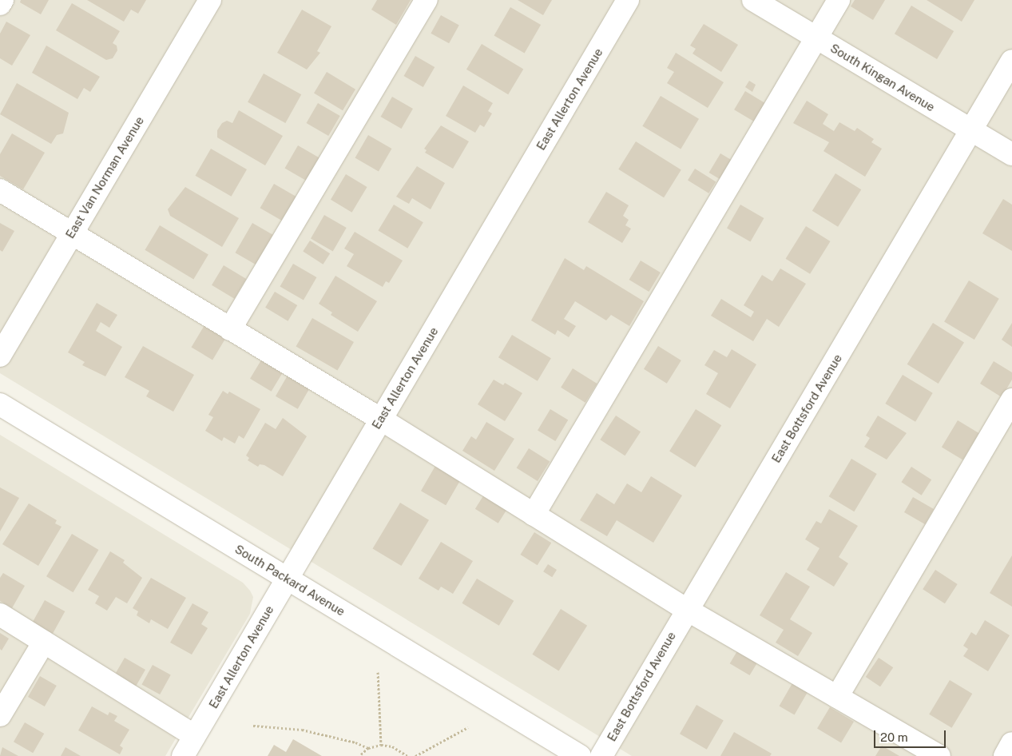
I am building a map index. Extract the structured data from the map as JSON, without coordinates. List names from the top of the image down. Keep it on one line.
{"streets":{"street":["South Kingan Avenue","East Allerton Avenue","East Van Norman Avenue","East Bottsford Avenue","South Packard Avenue"]},"crossings":[["South Kingan Avenue","East Bottsford Avenue"],["East Allerton Avenue","South Packard Avenue"]],"scale_bar":"20 m"}
